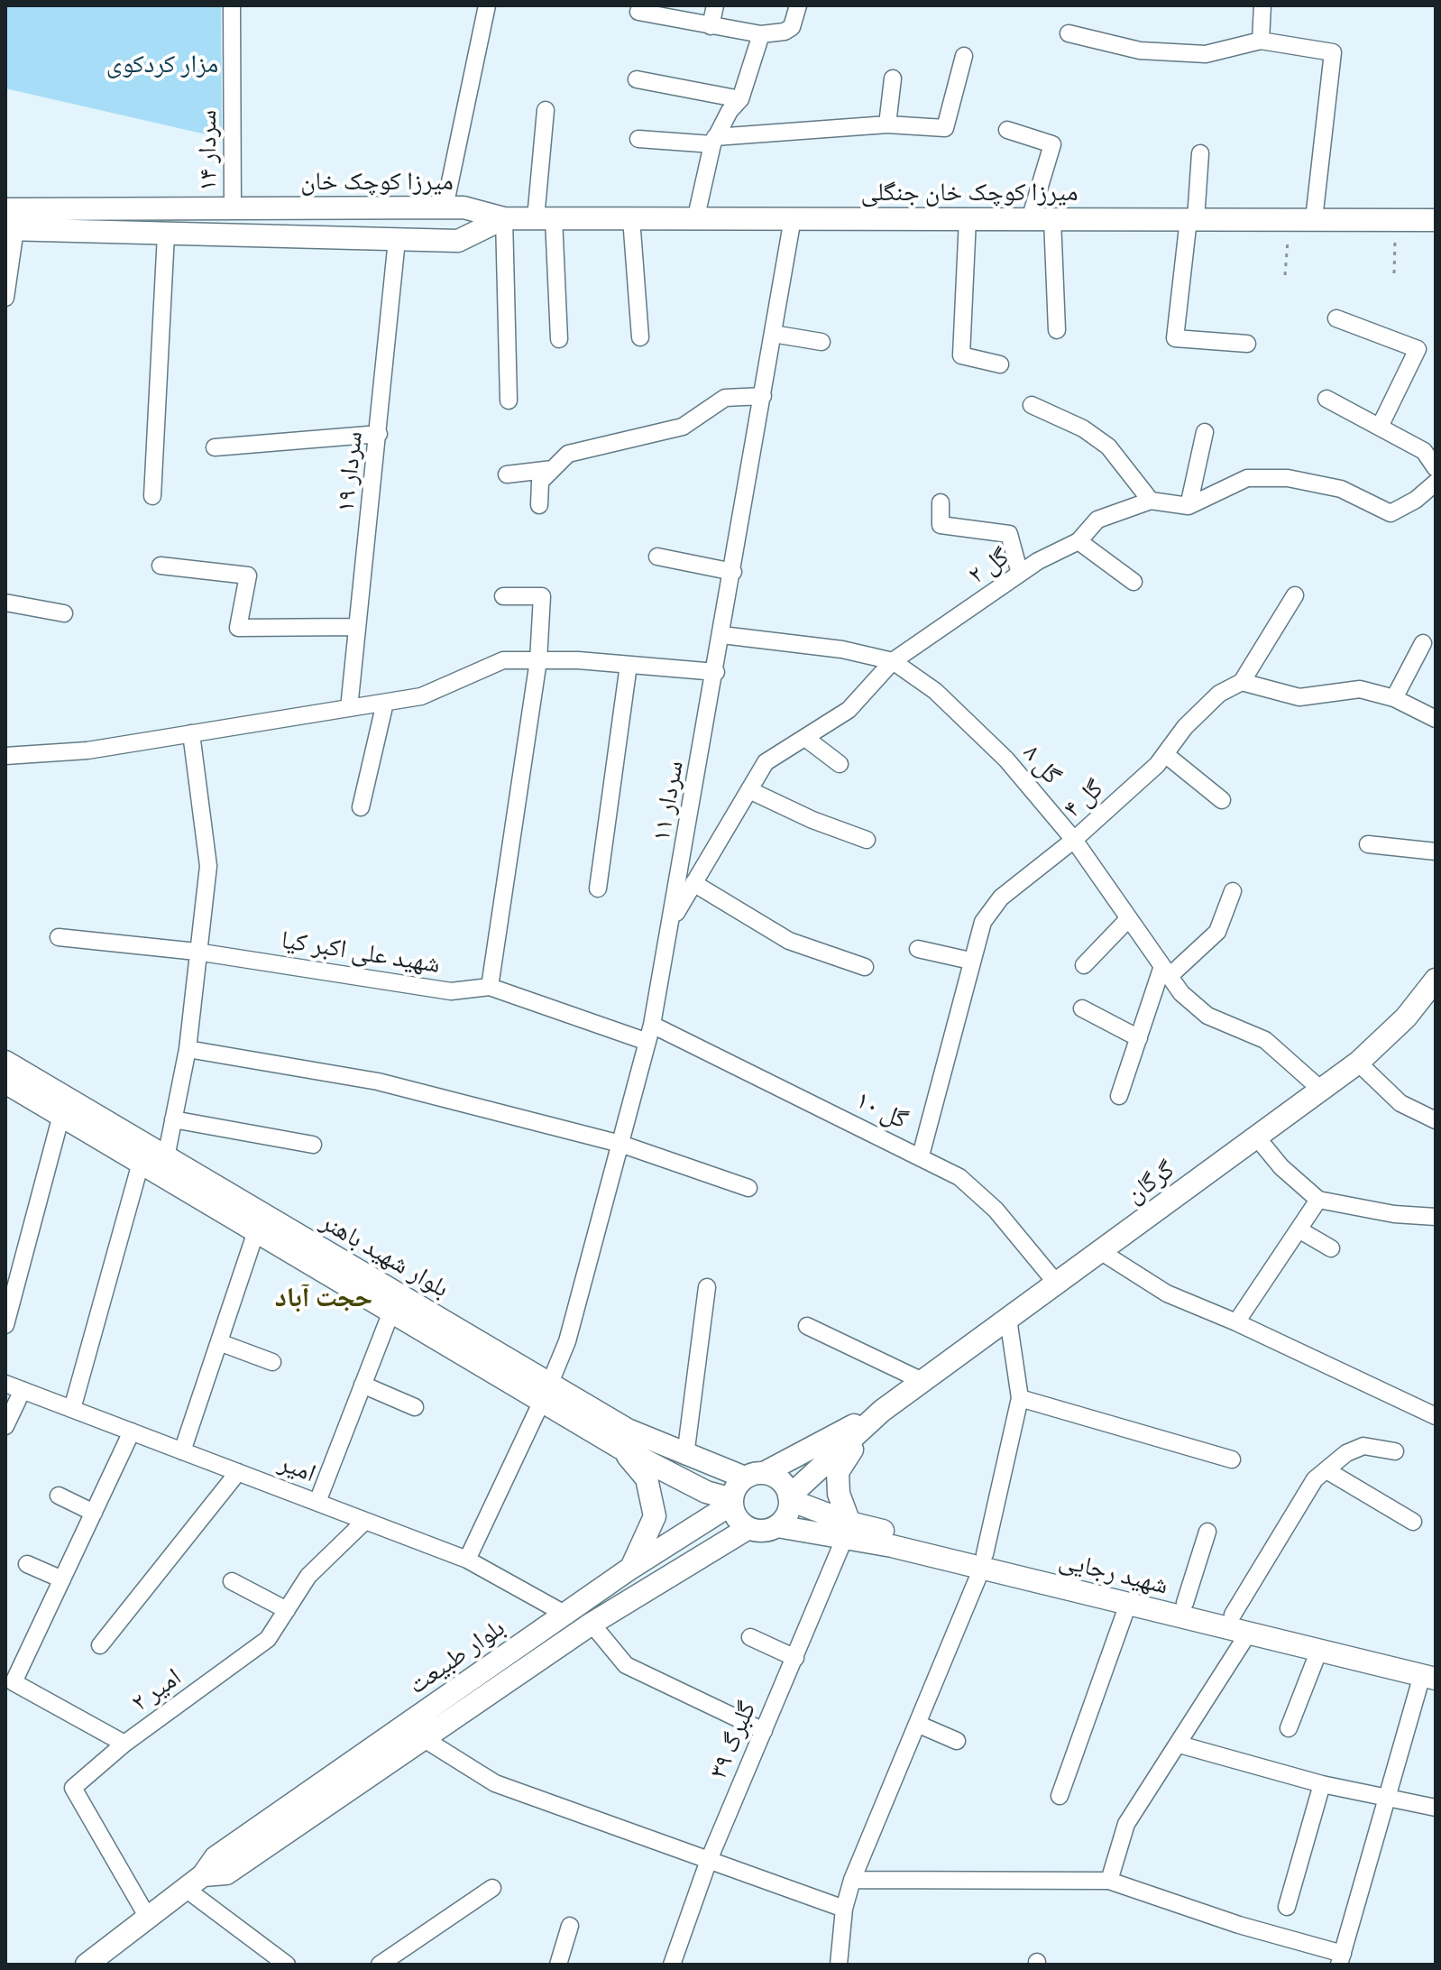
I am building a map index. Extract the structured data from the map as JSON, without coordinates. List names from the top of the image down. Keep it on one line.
{"streets":{"main road":["میرزا کوچک خان","میرزا کوچک خان جنگلی","گرگان","بلوار شهید باهنر","شهید رجایی","بلوار طبیعت"],"street":["سردار ۱۴","سردار ۱۹","گل ۲","گل ۸","گل ۴","سردار ۱۱","شهید علی اکبر کیا","گل ۱۰","امیر","امیر ۲","گلبرگ ۳۹"]},"crossings":[["سردار ۱۴","میرزا کوچک خان"],["میرزا کوچک خان","میرزا کوچک خان جنگلی"],["میرزا کوچک خان جنگلی","سردار ۱۱"],["گل ۲","گل ۸"],["گل ۲","سردار ۱۱"],["گل ۸","گل ۴"],["گل ۸","سردار ۱۱"],["گل ۸","گرگان"],["گل ۴","گل ۱۰"],["سردار ۱۱","شهید علی اکبر کیا"],["سردار ۱۱","گل ۱۰"],["سردار ۱۱","بلوار شهید باهنر"],["سردار ۱۱","امیر"],["گل ۱۰","گرگان"],["بلوار شهید باهنر","شهید رجایی"],["بلوار شهید باهنر","بلوار طبیعت"],["امیر","بلوار طبیعت"],["امیر","امیر ۲"],["شهید رجایی","بلوار طبیعت"],["شهید رجایی","گلبرگ ۳۹"]],"districts":["حجت آباد"],"parks":["مزار کردکوی"]}
